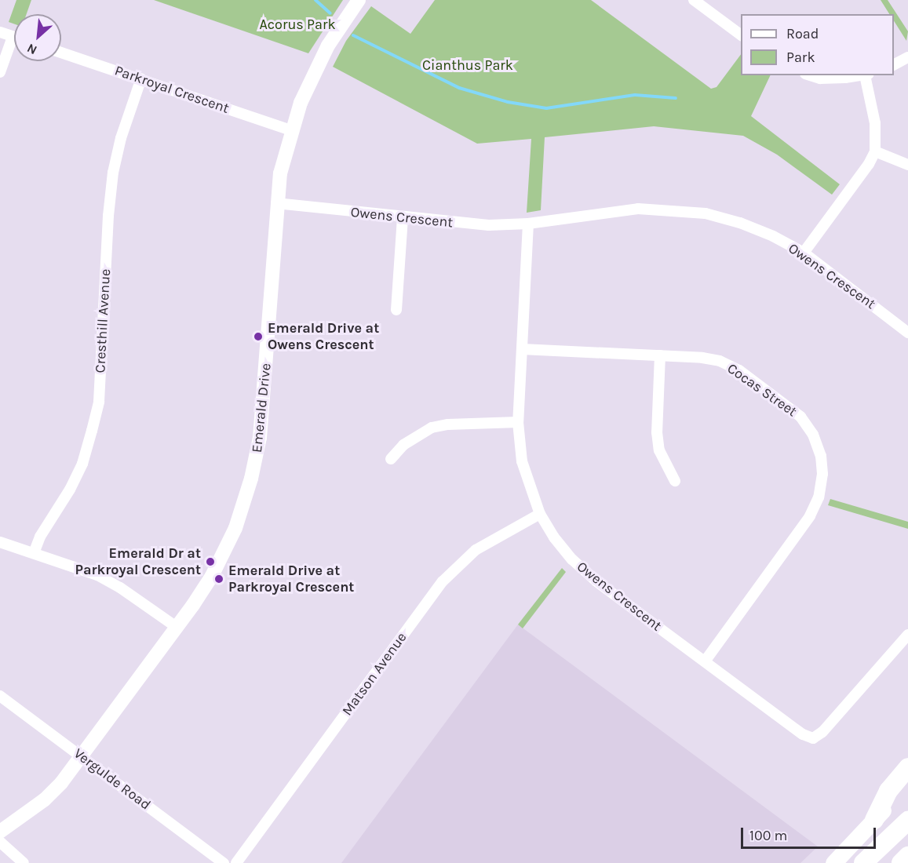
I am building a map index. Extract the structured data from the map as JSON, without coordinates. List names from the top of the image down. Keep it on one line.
{"streets":{"street":["Parkroyal Crescent","Owens Crescent","Cresthill Avenue","Cocas Street","Emerald Drive","Matson Avenue","Vergulde Road"]},"crossings":[["Parkroyal Crescent","Cresthill Avenue"],["Parkroyal Crescent","Emerald Drive"],["Owens Crescent","Cocas Street"],["Owens Crescent","Emerald Drive"],["Owens Crescent","Matson Avenue"],["Emerald Drive","Vergulde Road"]],"parks":["Acorus Park","Cianthus Park"],"places":["Emerald Drive at Owens Crescent","Emerald Dr at Parkroyal Crescent","Emerald Drive at Parkroyal Crescent"],"legend":["Road","Park"],"scale_bar":"100 m","north":"bottom left"}
